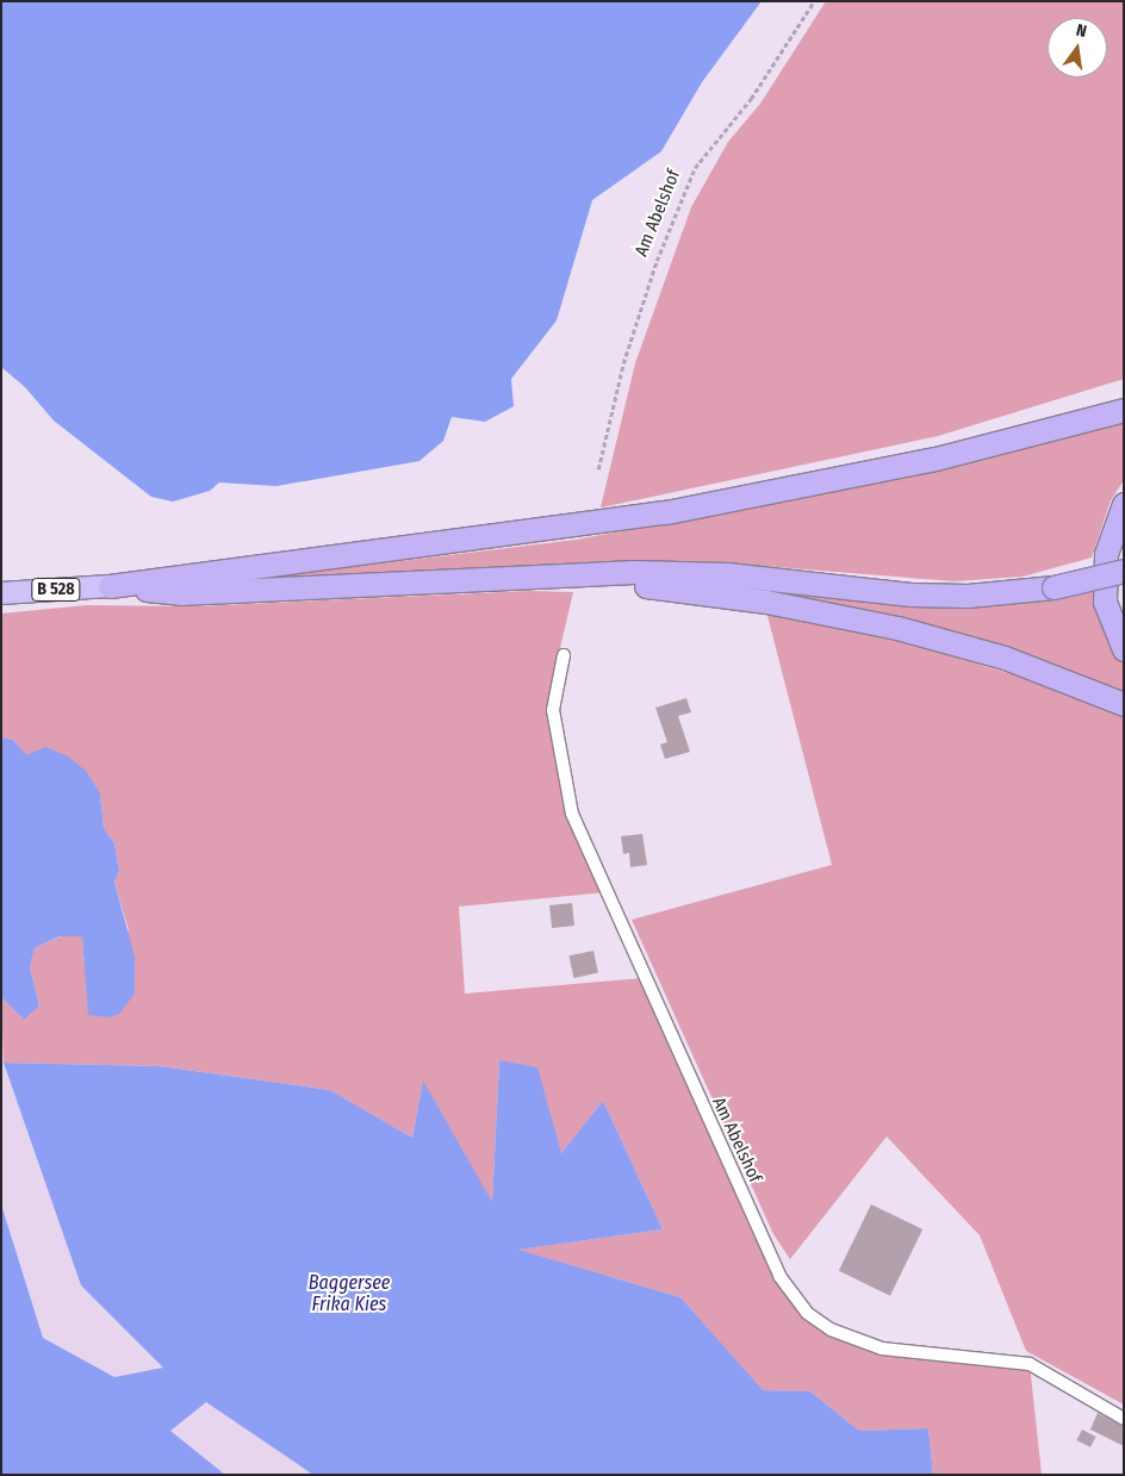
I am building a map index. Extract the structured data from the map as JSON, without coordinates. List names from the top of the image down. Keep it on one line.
{"streets":{"highway":["B 528"],"street":["Am Abelshof"]},"water":["Baggersee Frika Kies"],"north":"top"}
